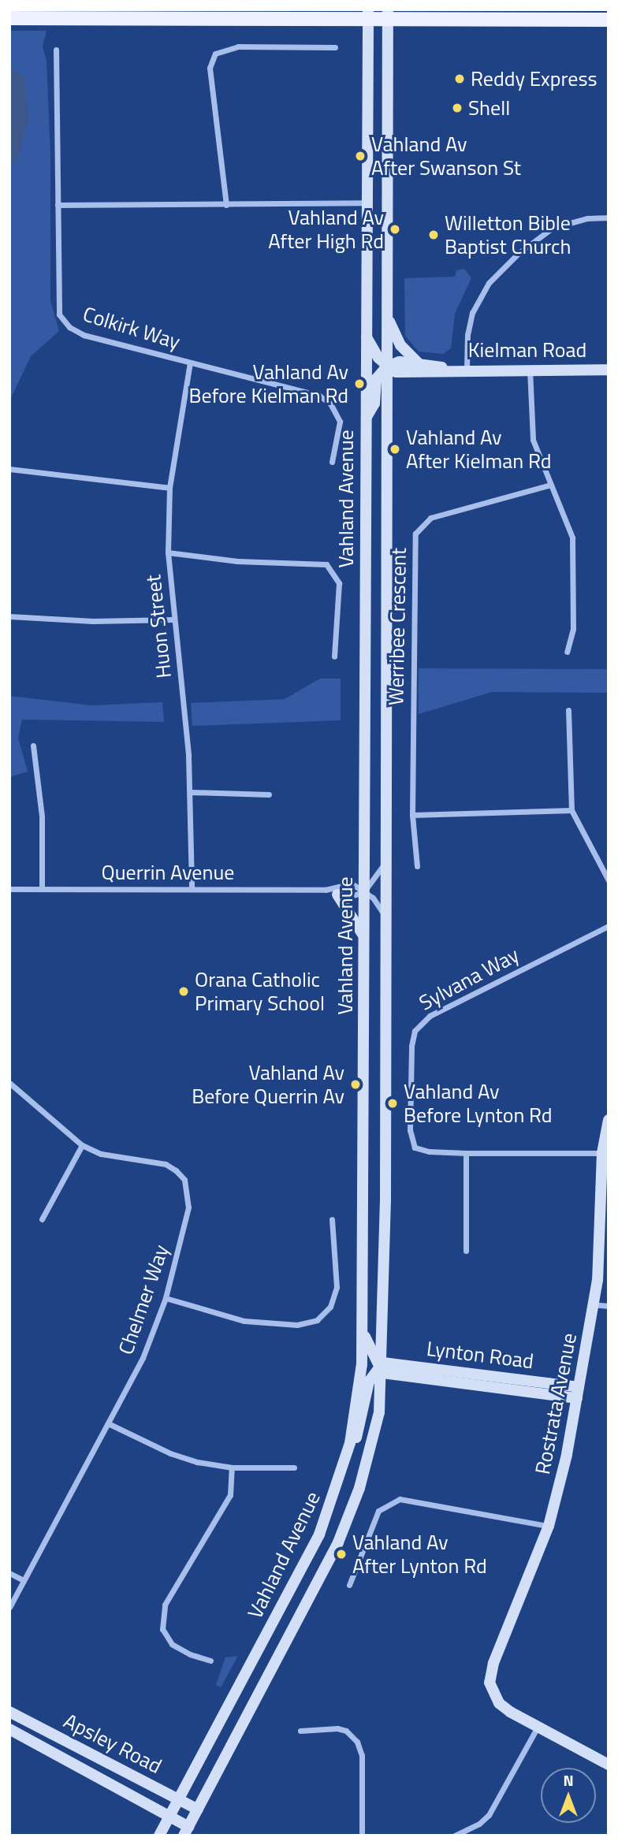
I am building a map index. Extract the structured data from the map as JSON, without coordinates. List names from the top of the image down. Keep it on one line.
{"streets":{"main road":["Kielman Road","Vahland Avenue","Lynton Road","Rostrata Avenue","Apsley Road"],"street":["Colkirk Way","Huon Street","Werribee Crescent","Querrin Avenue","Sylvana Way","Chelmer Way"]},"crossings":[["Colkirk Way","Huon Street"],["Kielman Road","Vahland Avenue"],["Vahland Avenue","Querrin Avenue"],["Vahland Avenue","Lynton Road"],["Vahland Avenue","Apsley Road"],["Huon Street","Querrin Avenue"],["Sylvana Way","Rostrata Avenue"],["Lynton Road","Rostrata Avenue"]],"places":["Reddy Express","Shell","Vahland Av After Swanson St","Vahland Av After High Rd","Willetton Bible Baptist Church","Vahland Av Before Kielman Rd","Vahland Av After Kielman Rd","Orana Catholic Primary School","Vahland Av Before Querrin Av","Vahland Av Before Lynton Rd","Vahland Av After Lynton Rd"],"north":"top"}
